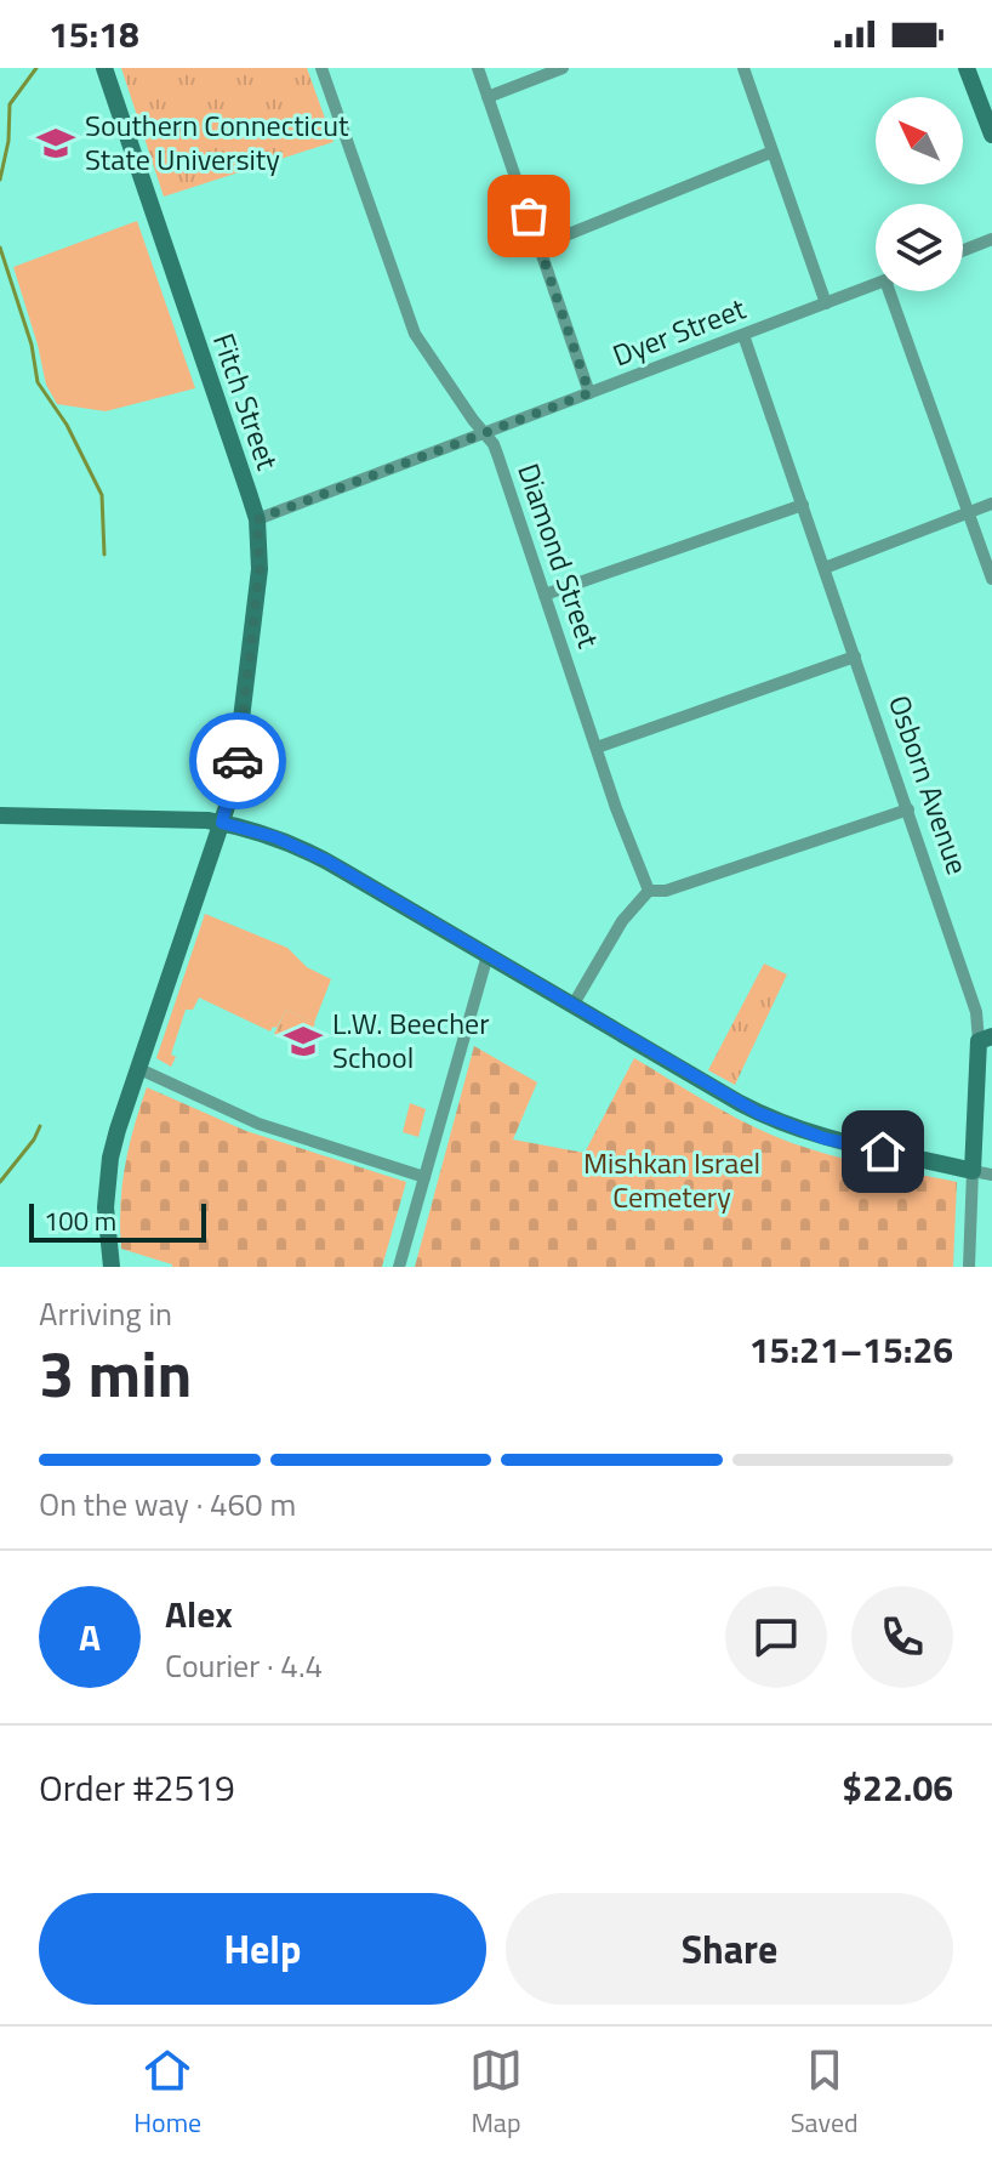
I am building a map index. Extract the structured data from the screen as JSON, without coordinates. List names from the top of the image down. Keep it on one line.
{"streets":{"main road":["Fitch Street","Osborn Avenue"],"street":["Dyer Street","Diamond Street"]},"crossings":[["Dyer Street","Fitch Street"],["Dyer Street","Diamond Street"],["Dyer Street","Osborn Avenue"]],"parks":["Mishkan Israel Cemetery"],"places":{"school or university":["Southern Connecticut State University","L.W. Beecher School"]},"scale_bar":"100 m","north":"top left","page":{"status":"15:18","scale":"100 m","heading":["3 min","Arriving in","15:21–15:26"],"panel":["Alex","Courier · 4.4","Order #2519","$22.06"],"bar":"On the way · 460 m","round":"A","buttons":["Help","Share"],"tabs":["Home","Map","Saved"]}}
